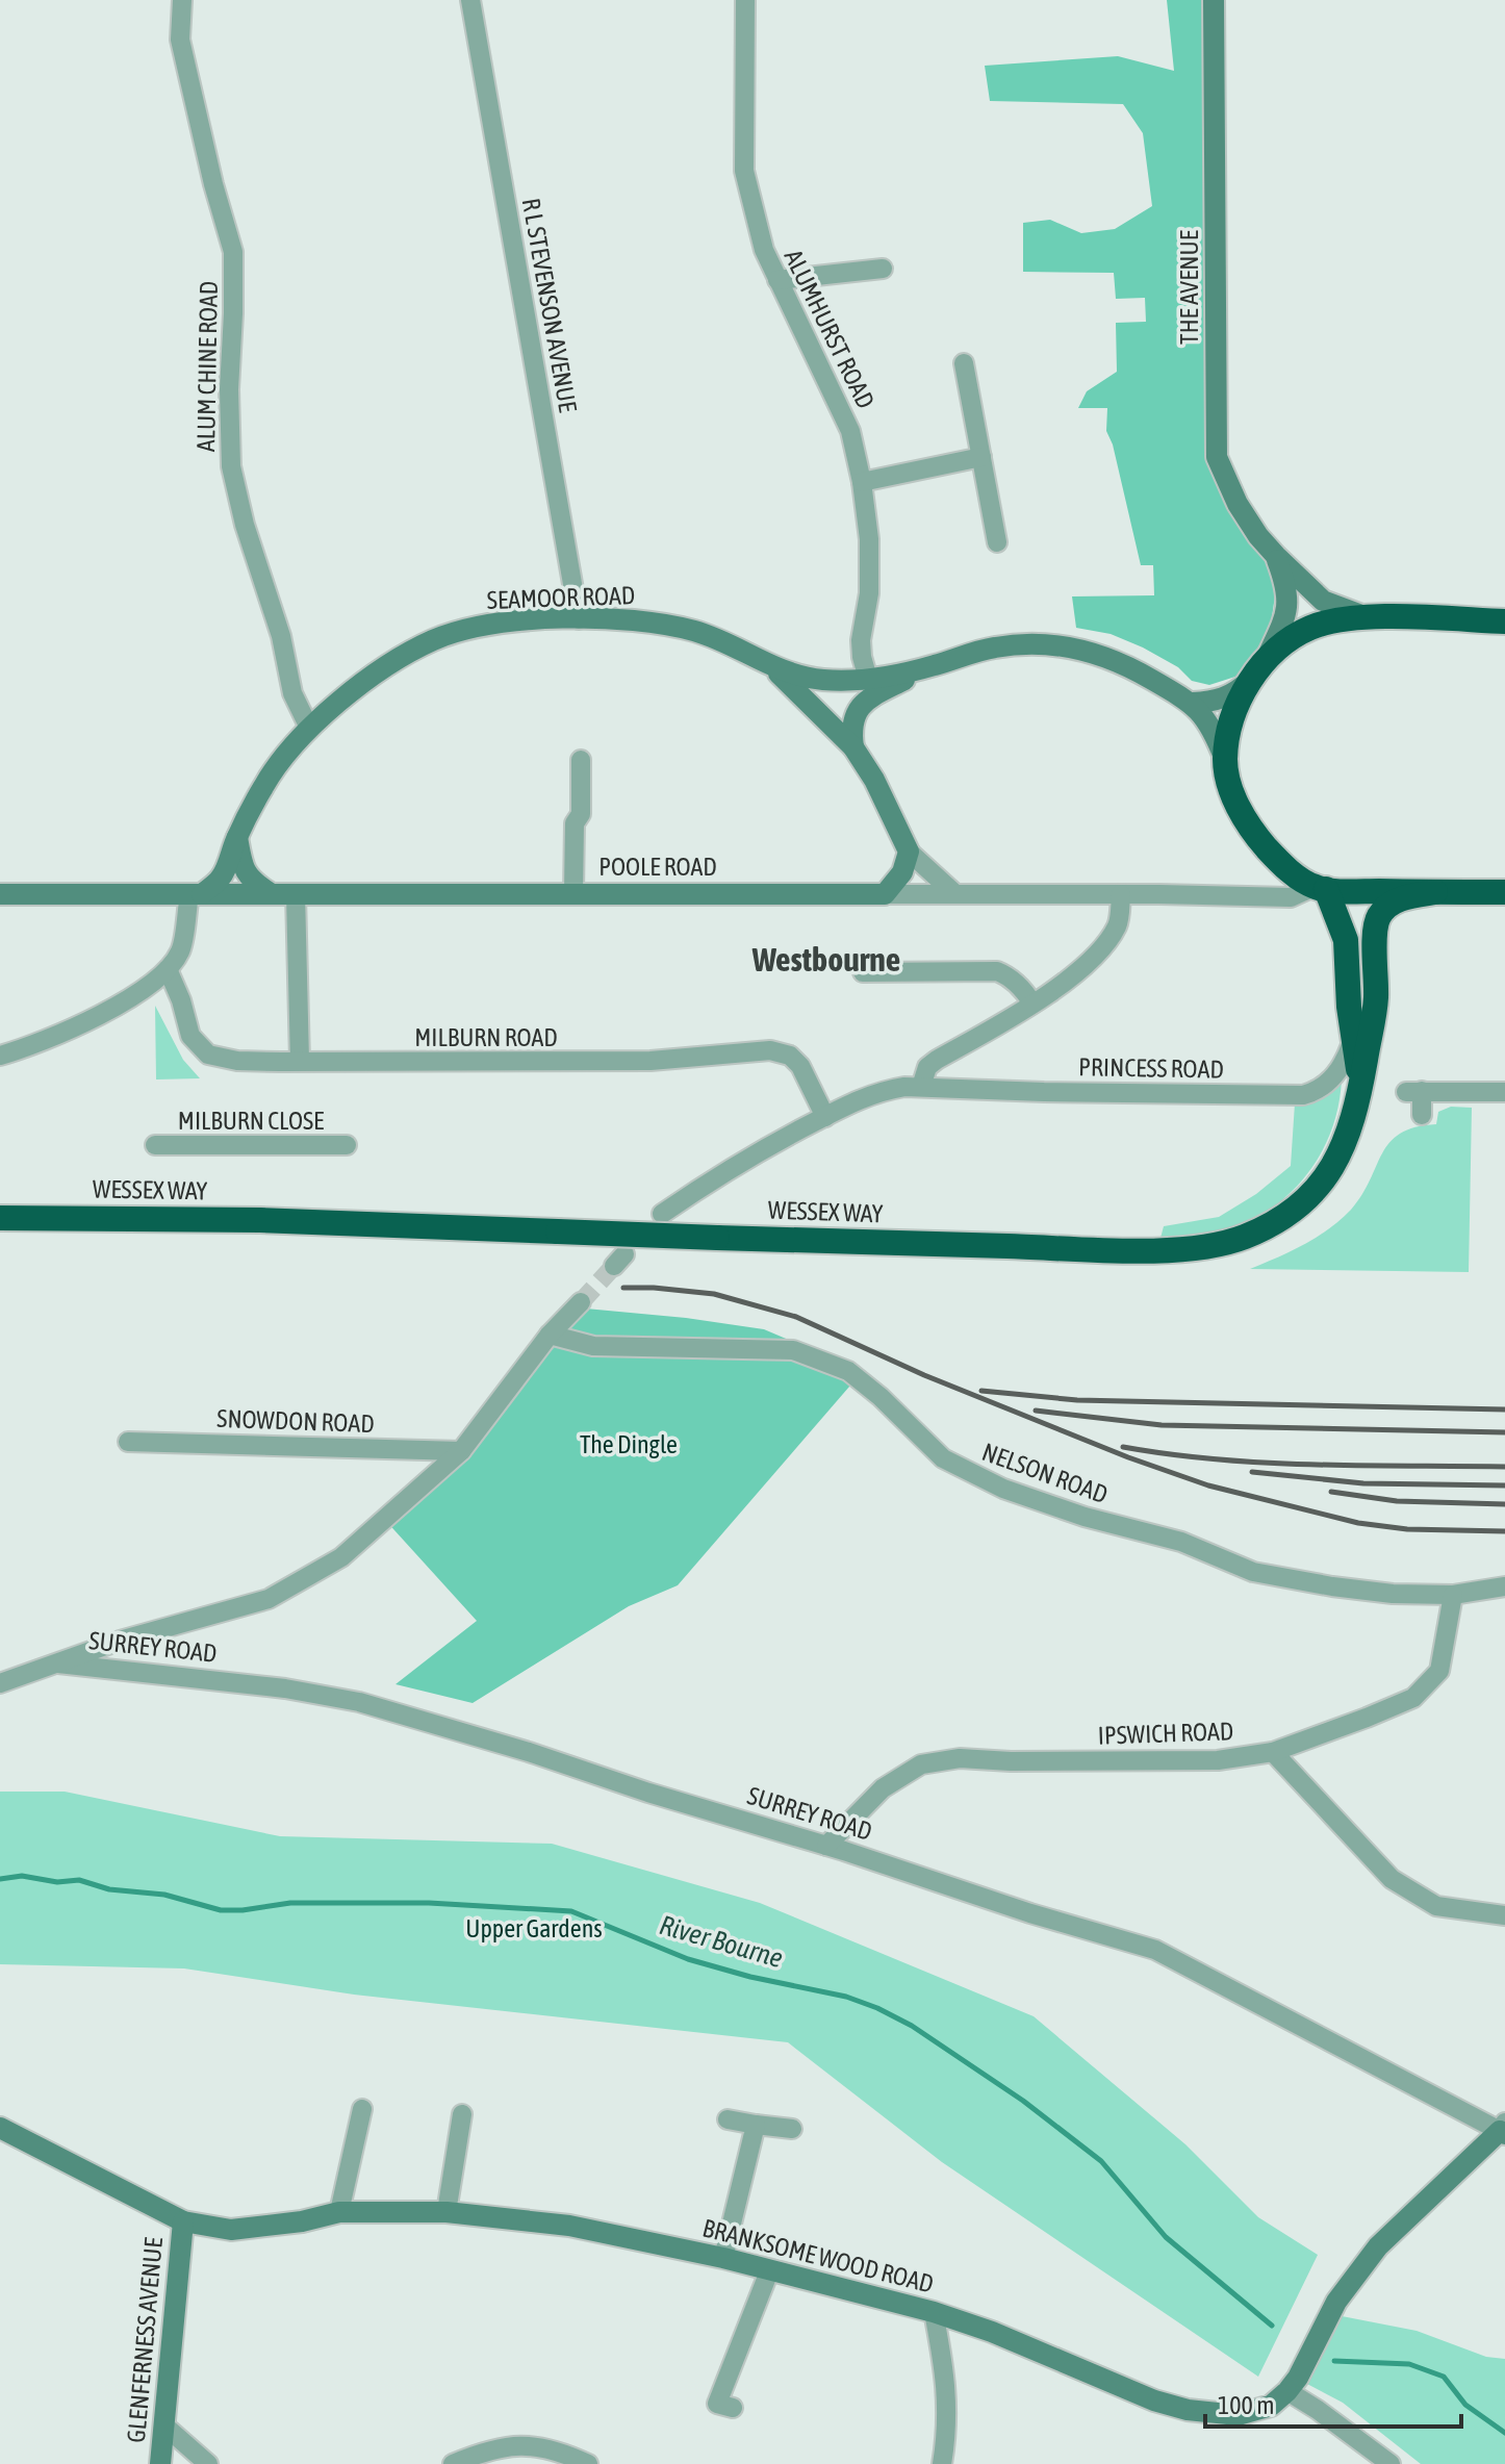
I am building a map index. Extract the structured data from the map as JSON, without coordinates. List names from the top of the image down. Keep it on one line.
{"streets":{"highway":["WESSEX WAY"],"street":["THE AVENUE","R L STEVENSON AVENUE","ALUMHURST ROAD","ALUM CHINE ROAD","SEAMOOR ROAD","POOLE ROAD","MILBURN ROAD","PRINCESS ROAD","MILBURN CLOSE","SNOWDON ROAD","NELSON ROAD","SURREY ROAD","IPSWICH ROAD","BRANKSOME WOOD ROAD","GLENFERNESS AVENUE"]},"crossings":[["R L STEVENSON AVENUE","SEAMOOR ROAD"],["ALUMHURST ROAD","SEAMOOR ROAD"],["ALUM CHINE ROAD","SEAMOOR ROAD"],["SEAMOOR ROAD","POOLE ROAD"],["POOLE ROAD","WESSEX WAY"],["MILBURN ROAD","PRINCESS ROAD"],["PRINCESS ROAD","WESSEX WAY"],["NELSON ROAD","IPSWICH ROAD"],["SURREY ROAD","IPSWICH ROAD"],["SURREY ROAD","BRANKSOME WOOD ROAD"],["BRANKSOME WOOD ROAD","GLENFERNESS AVENUE"]],"districts":["Westbourne"],"water":["River Bourne"],"parks":["The Dingle","Upper Gardens"],"scale_bar":"100 m"}
